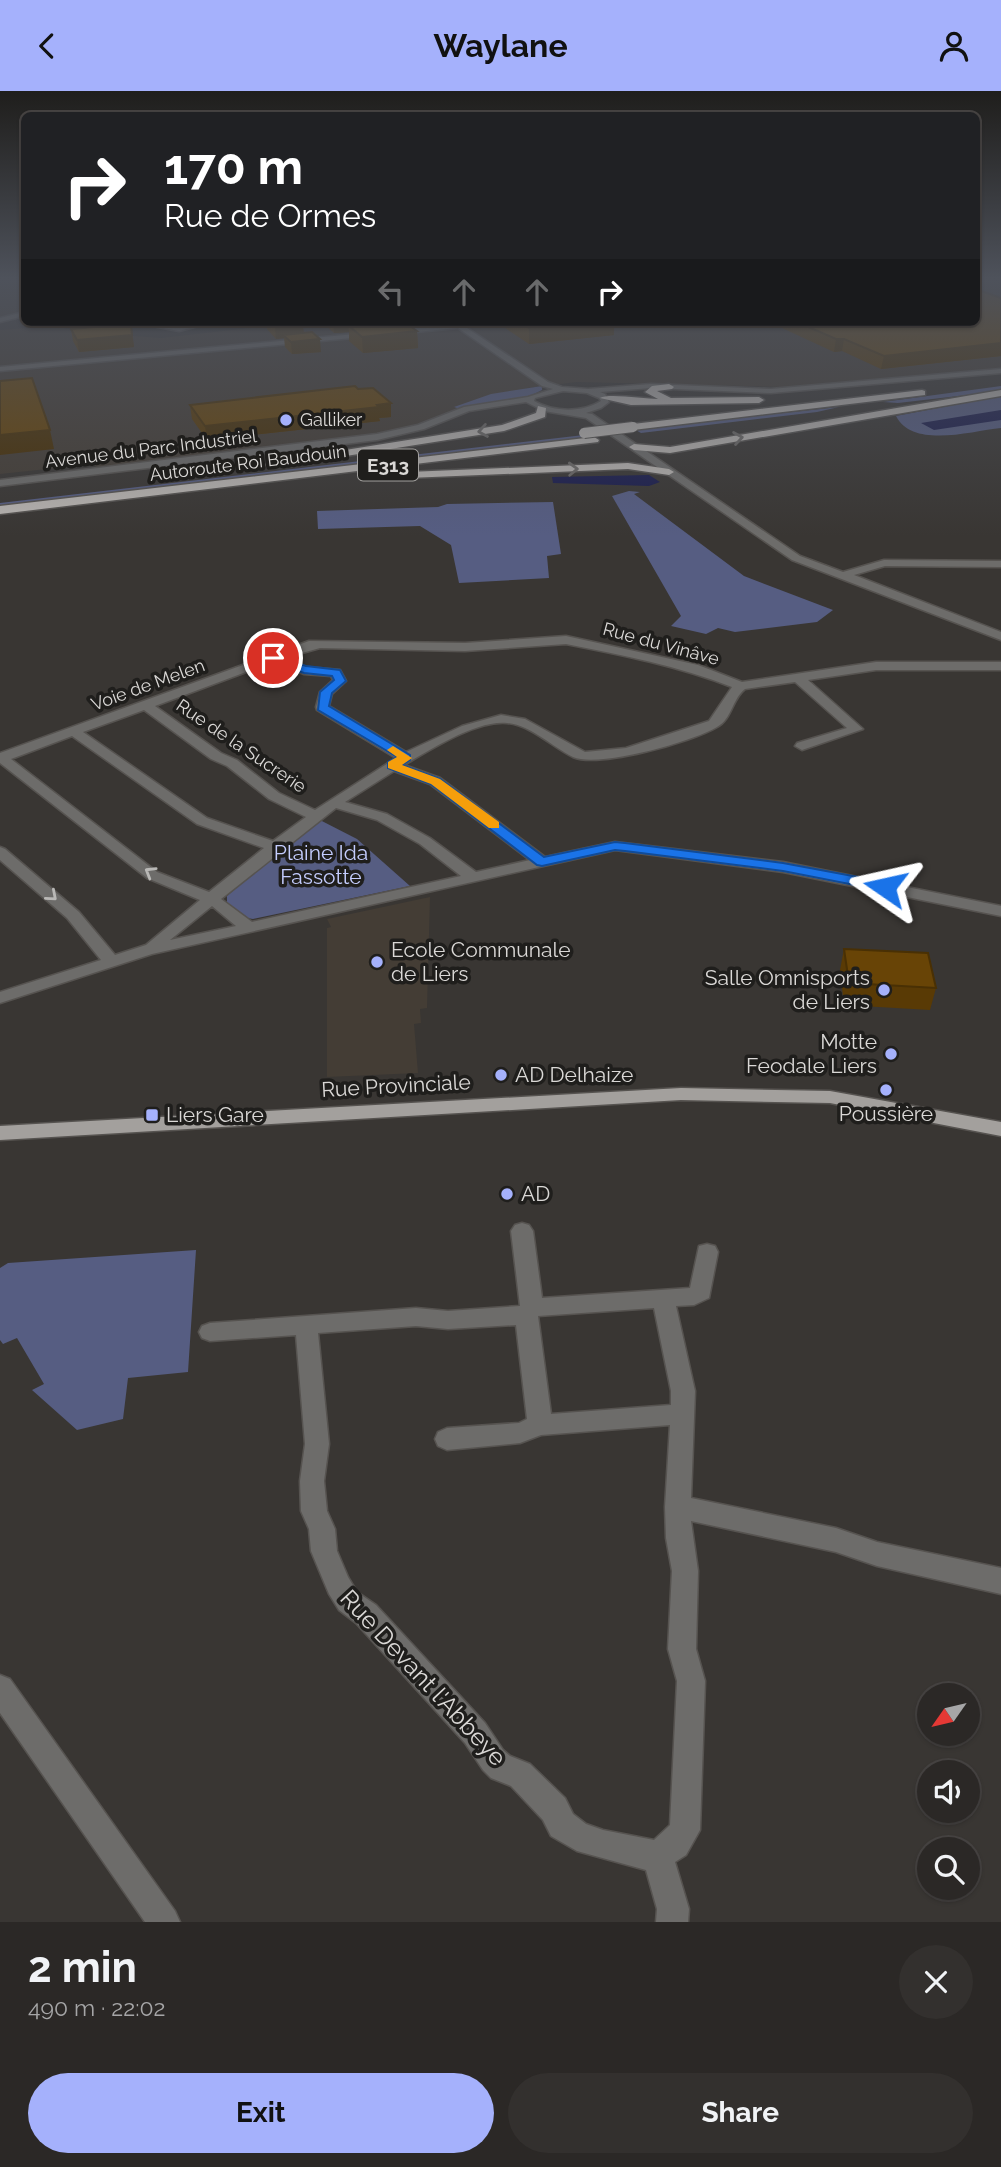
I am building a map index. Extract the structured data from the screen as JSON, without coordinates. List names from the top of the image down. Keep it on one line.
{"streets":{"highway":["Autoroute Roi Baudouin","E313"],"main road":["Rue Provinciale"],"street":["Avenue du Parc Industriel","Rue du Vinâve","Voie de Melen","Rue de la Sucrerie","Rue Devant l'Abbeye"]},"crossings":[["Rue du Vinâve","Voie de Melen"],["Voie de Melen","Rue de la Sucrerie"]],"parks":["Plaine Ida Fassotte"],"places":{"other":["Galliker","Ecole Communale de Liers","Salle Omnisports de Liers","Motte Feodale Liers","AD Delhaize","Poussière","AD"],"transit":["Liers Gare"]},"north":"bottom left","page":{"header":"Waylane","turn":["170 m","Rue de Ormes"],"heading":["2 min","490 m · 22:02"],"buttons":["Exit","Share"]}}
